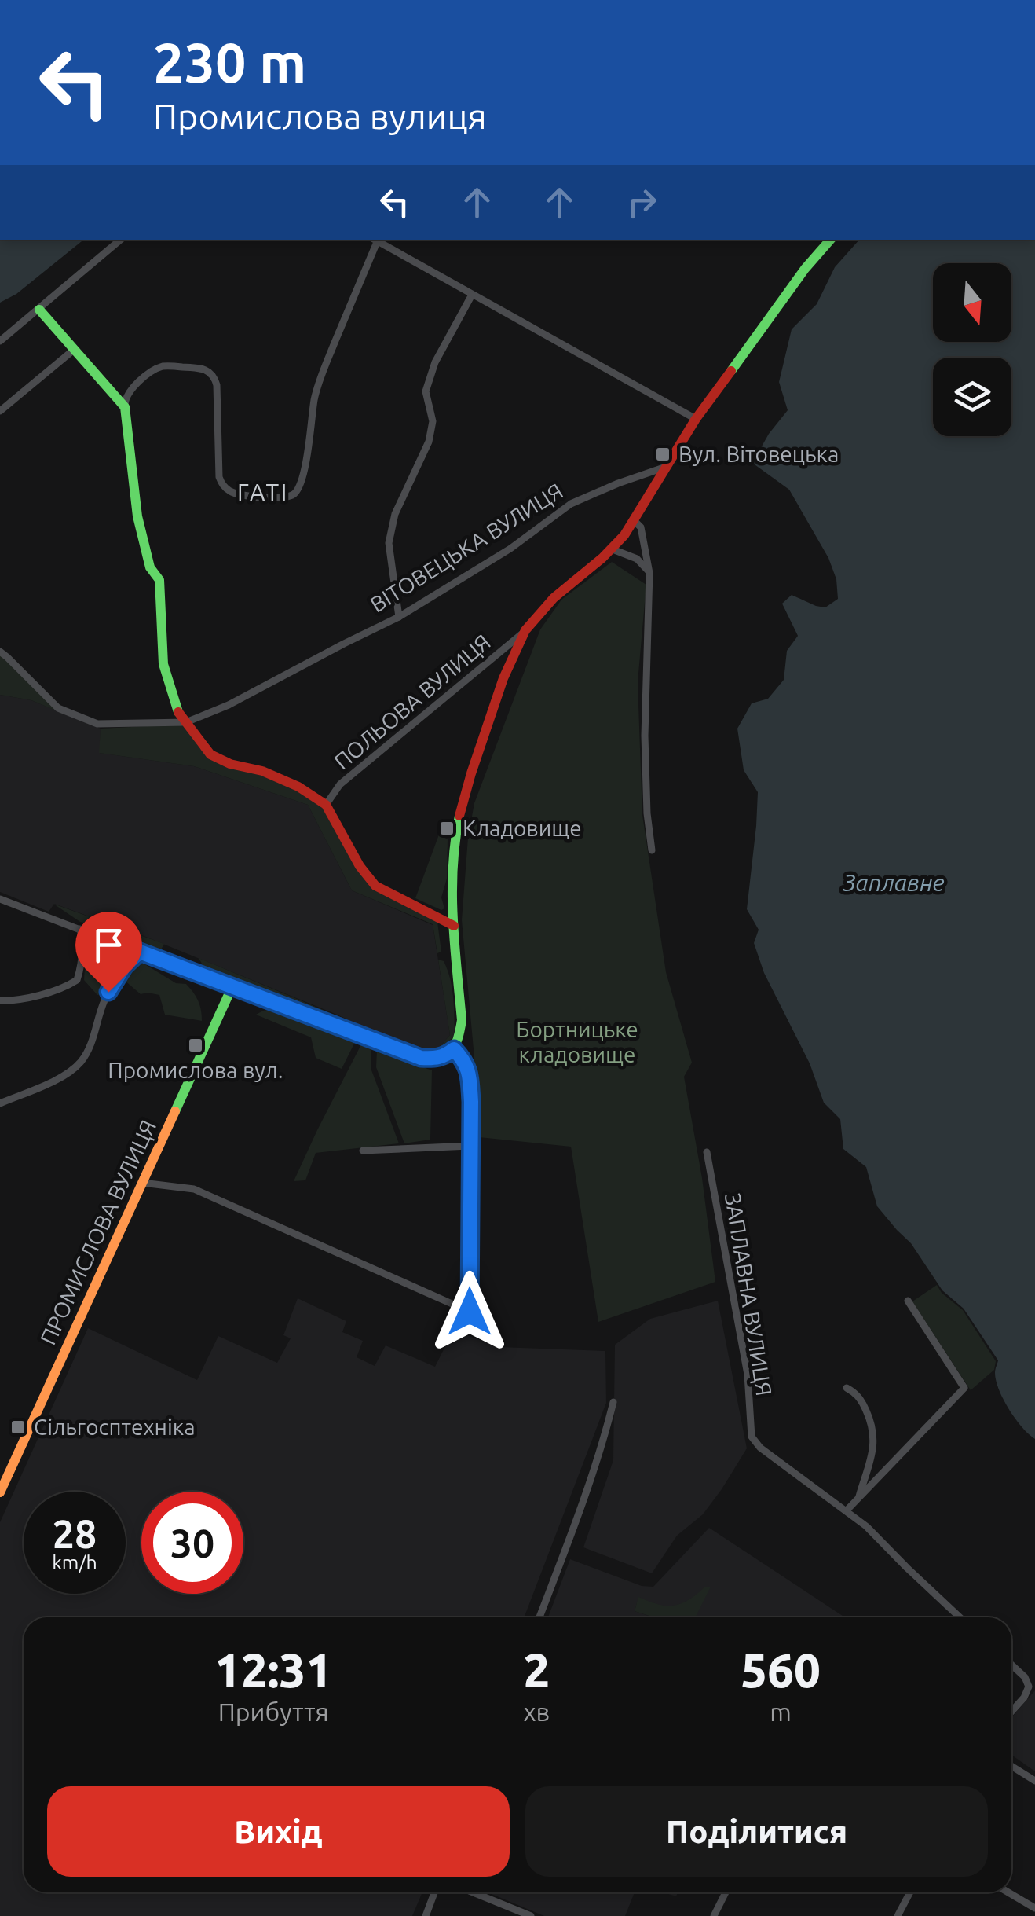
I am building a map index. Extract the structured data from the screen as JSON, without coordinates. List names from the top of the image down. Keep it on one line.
{"streets":{"street":["ВІТОВЕЦЬКА ВУЛИЦЯ","ПОЛЬОВА ВУЛИЦЯ","ПРОМИСЛОВА ВУЛИЦЯ","ЗАПЛАВНА ВУЛИЦЯ"]},"districts":["ГАТІ"],"water":["Заплавне"],"parks":["Бортницьке кладовище"],"places":{"transit":["Вул. Вітовецька","Кладовище","Промислова вул.","Сільгосптехніка"]},"north":"bottom","page":{"turn":["230 m","Промислова вулиця"],"speed":"28 km/h","limit":"30","eta":["12:31","Прибуття","2","хв","560","m"],"buttons":["Вихід","Поділитися"]}}
